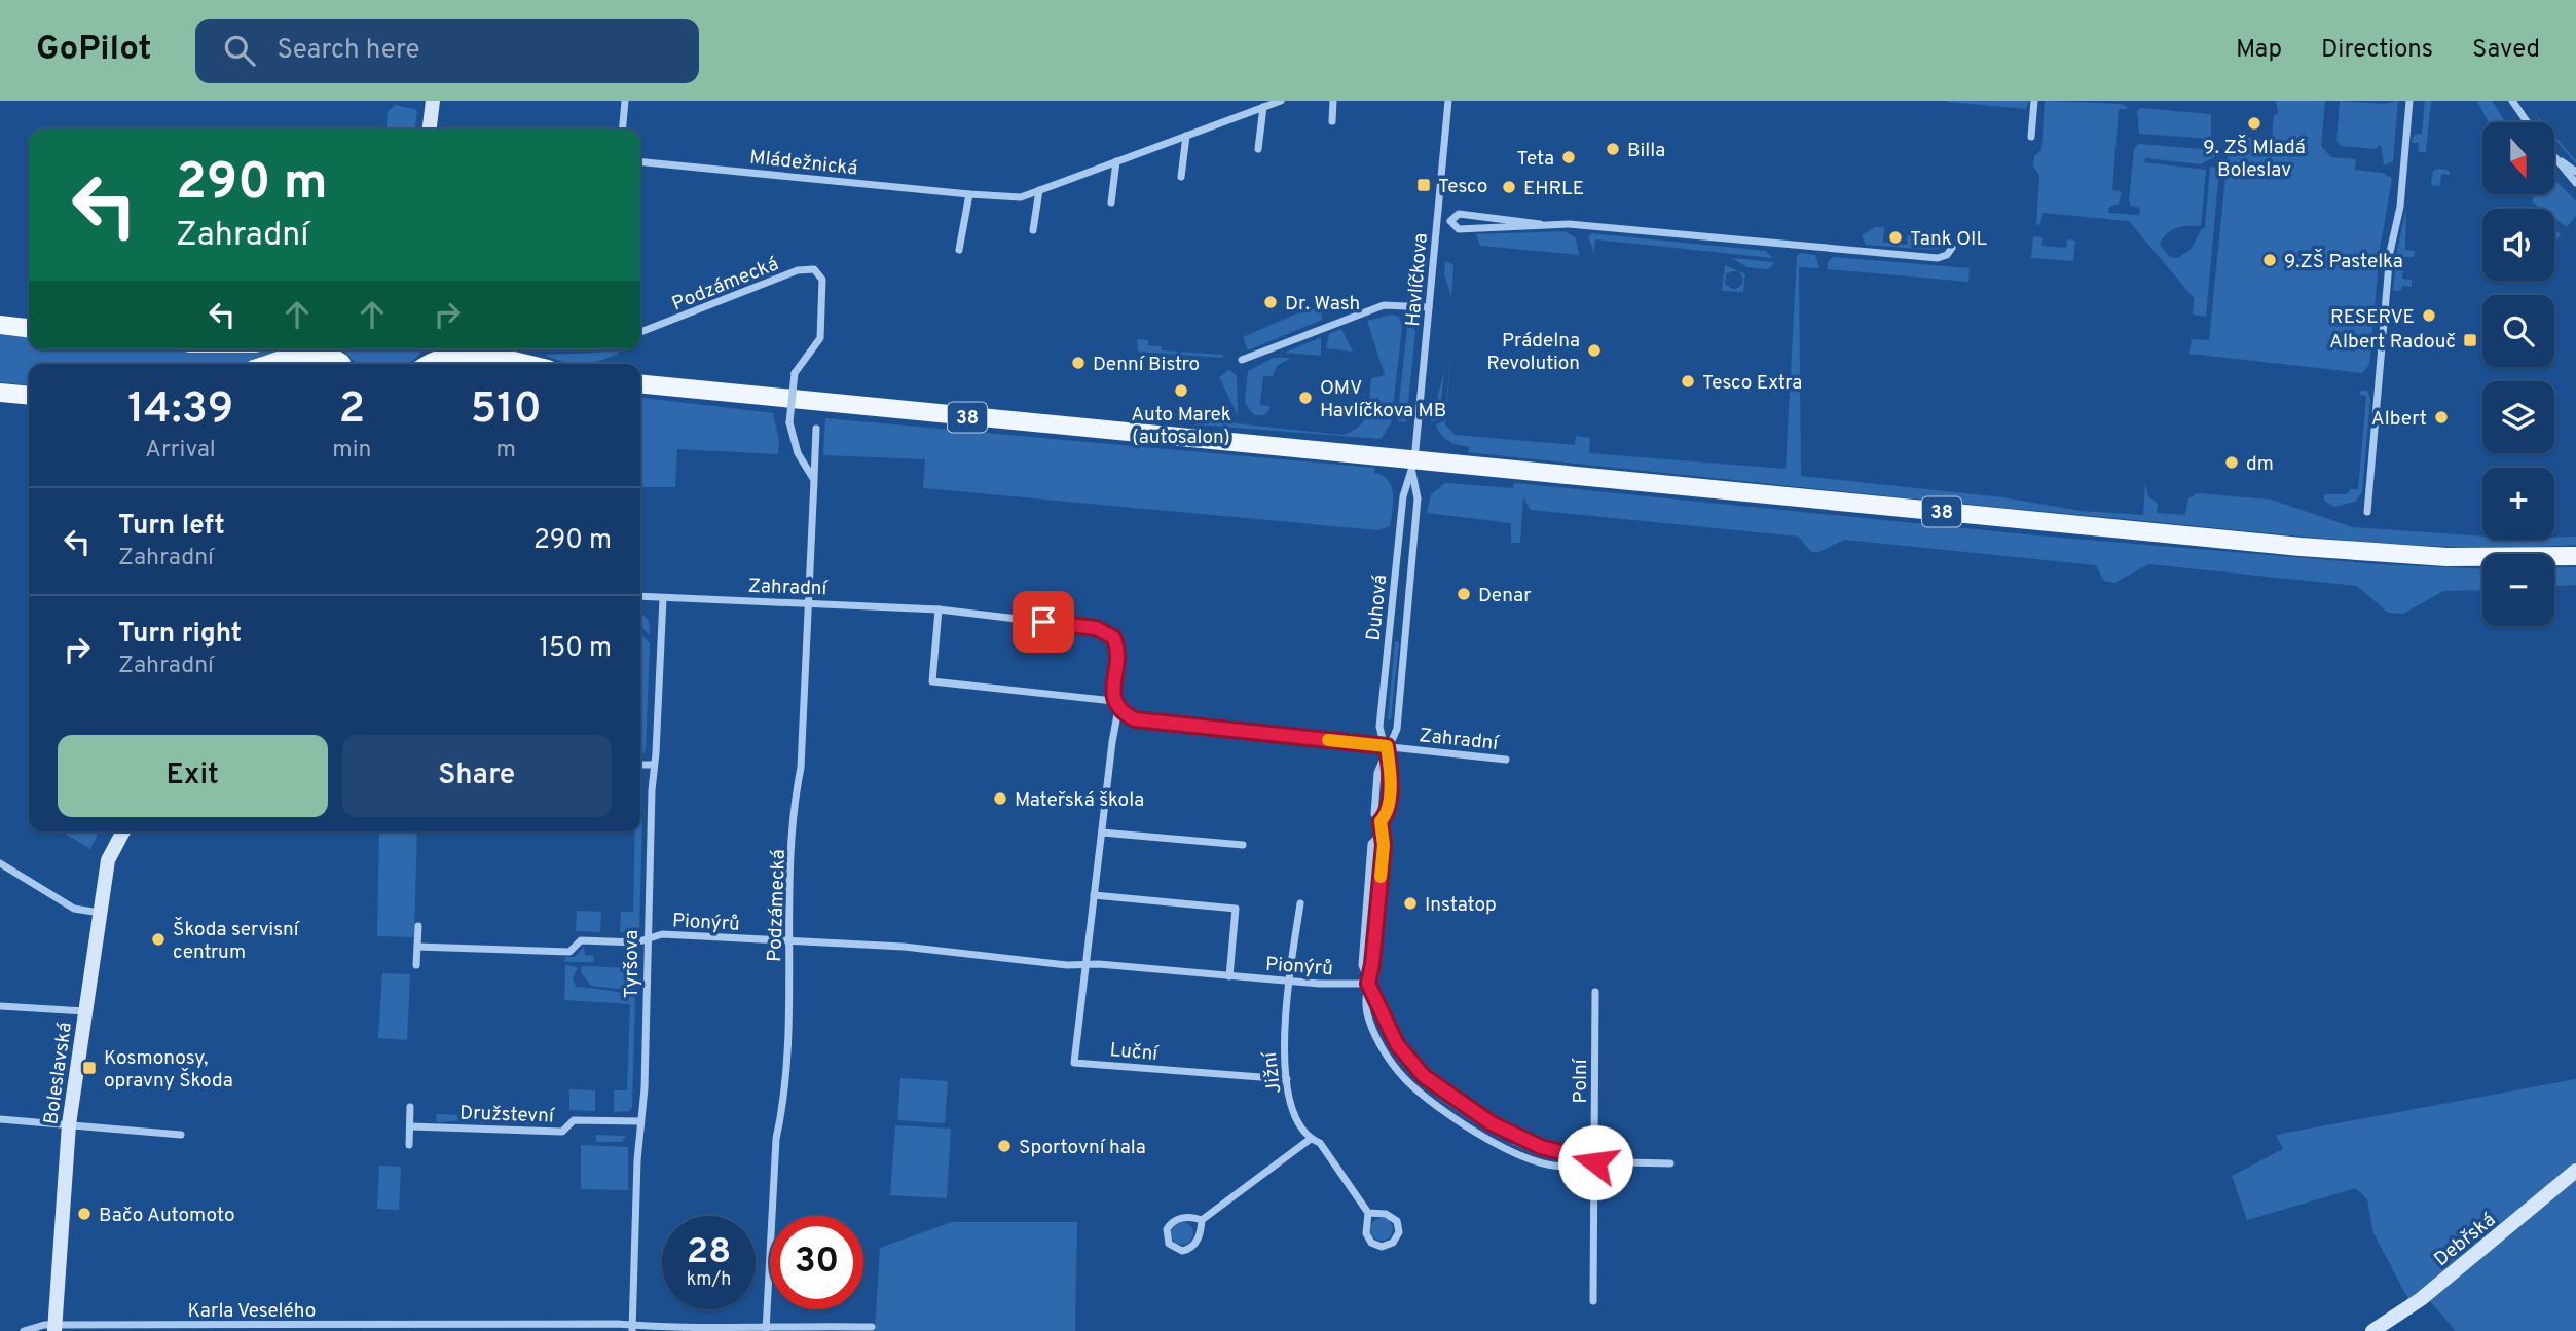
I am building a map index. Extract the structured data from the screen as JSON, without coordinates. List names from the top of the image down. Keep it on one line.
{"streets":{"main road":["38"],"street":["Mládežnická","Havlíčkova","Podzámecká","Zahradní","Duhová","Pionýrů","Tyršova","Luční","Boleslavská","Jižní","Polní","Družstevní","Debřská","Karla Veselého"]},"crossings":[["Havlíčkova","38"],["Havlíčkova","Duhová"],["Podzámecká","Zahradní"],["Podzámecká","Pionýrů"],["Podzámecká","Karla Veselého"],["38","Duhová"],["Zahradní","Duhová"],["Zahradní","Tyršova"],["Duhová","Pionýrů"],["Duhová","Polní"],["Pionýrů","Tyršova"],["Pionýrů","Luční"],["Pionýrů","Jižní"],["Tyršova","Družstevní"],["Tyršova","Karla Veselého"],["Luční","Jižní"],["Boleslavská","Karla Veselého"]],"places":{"other":["9. ZŠ Mladá Boleslav","Billa","Teta","EHRLE","Tank OIL","9.ZŠ Pastelka","Dr. Wash","RESERVE","Prádelna Revolution","Denní Bistro","Tesco Extra","Auto Marek (autosalon)","OMV Havlíčkova MB","Albert","dm","Denar","Mateřská škola","Instatop","Škoda servisní centrum","Sportovní hala","Bačo Automoto"],"transit":["Tesco","Albert Radouč","Kosmonosy, opravny Škoda"]},"north":"bottom","page":{"header":"GoPilot","search":"Search here","nav":["Map","Directions","Saved"],"map_buttons":["+","−"],"turn":["290 m","Zahradní"],"eta":["14:39","Arrival","2","min","510","m"],"list":[{"name":"Turn left","note":"Zahradní","value":"290 m"},{"name":"Turn right","note":"Zahradní","value":"150 m"}],"buttons":["Exit","Share"],"speed":"28 km/h","limit":"30"}}
